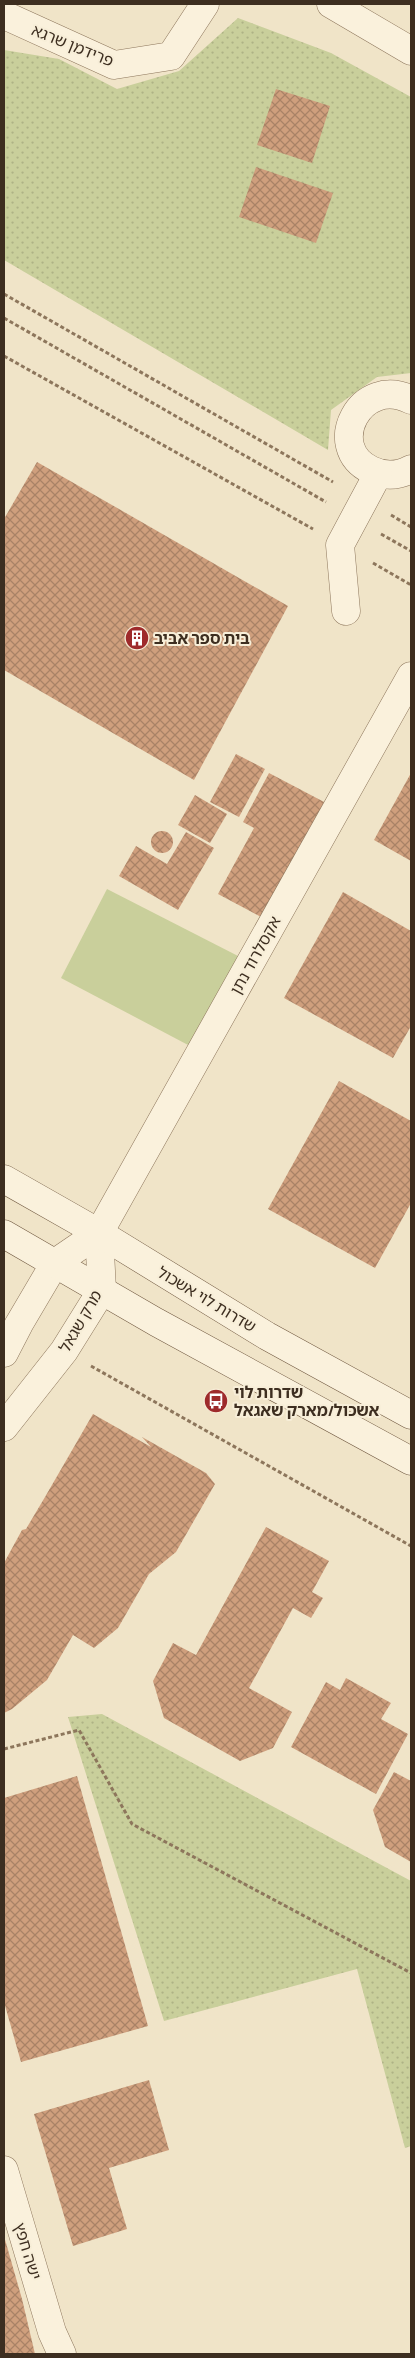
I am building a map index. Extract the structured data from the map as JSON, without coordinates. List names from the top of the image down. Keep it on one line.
{"streets":{"street":["פרידמן שרגא","אקסלרוד נתן","שדרות לוי אשכול","מרק שגאל","ישה חפץ"]},"crossings":[["אקסלרוד נתן","שדרות לוי אשכול"],["אקסלרוד נתן","מרק שגאל"],["שדרות לוי אשכול","מרק שגאל"]],"places":{"building":["בית ספר אביב"],"bus stop":["שדרות לוי אשכול/מארק שאגאל"]}}
